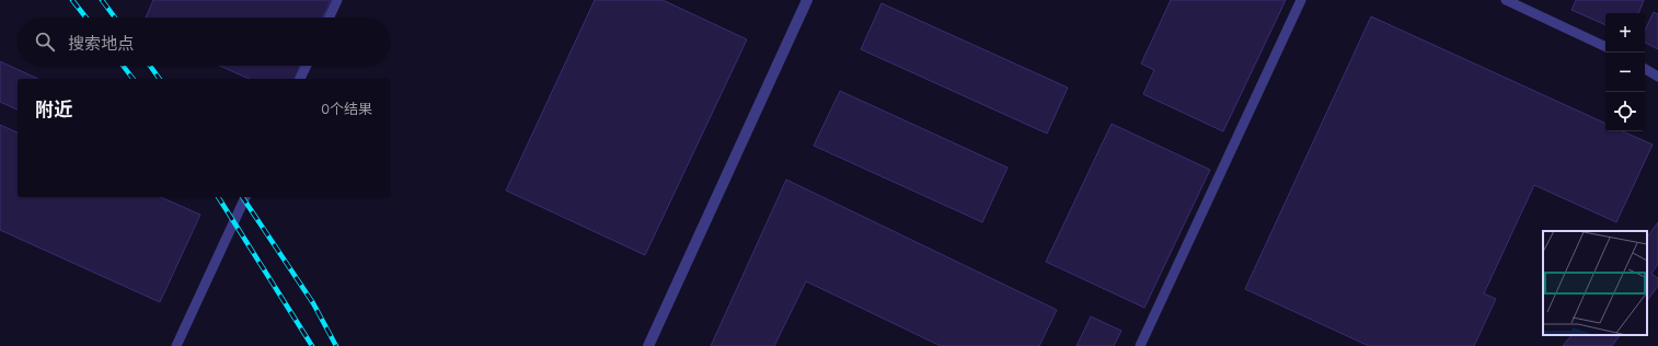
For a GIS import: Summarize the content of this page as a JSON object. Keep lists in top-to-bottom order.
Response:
{
  "page": {
    "map_buttons": ["+", "−"],
    "search": "搜索地点",
    "heading": ["附近", "0个结果"]
  }
}
